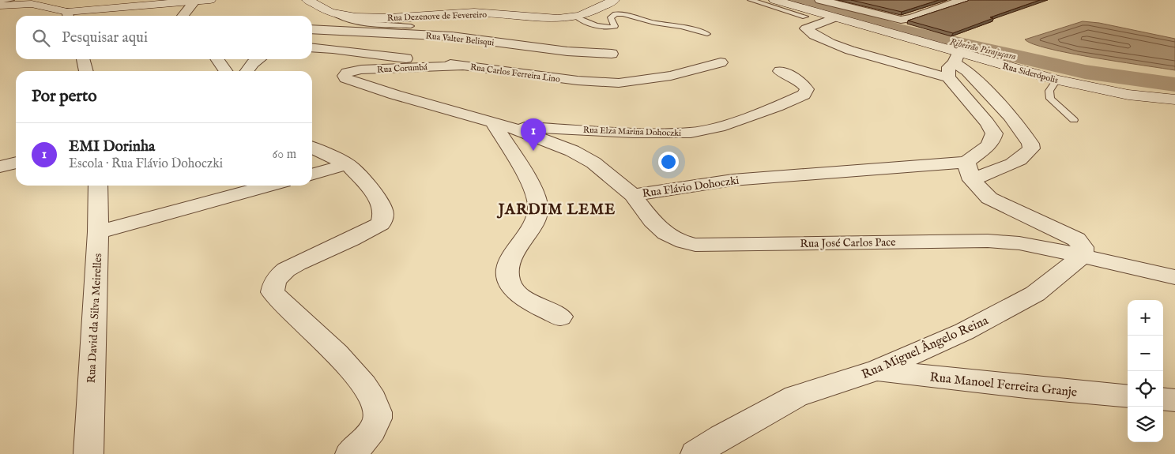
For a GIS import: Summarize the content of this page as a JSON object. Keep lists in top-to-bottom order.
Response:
{
  "streets": {
    "street": [
      "Rua Dezenove de Fevereiro",
      "Rua Valter Belisqui",
      "Rua Corumbá",
      "Rua Carlos Ferreira Lino",
      "Rua Siderópolis",
      "Rua Elza Marina Dohoczki",
      "Rua Flávio Dohoczki",
      "Rua José Carlos Pace",
      "Rua David da Silva Meirelles",
      "Rua Miguel Ângelo Reina",
      "Rua Manoel Ferreira Granje"
    ]
  },
  "crossings": [
    ["Rua Corumbá", "Rua Carlos Ferreira Lino"],
    ["Rua Corumbá", "Rua Flávio Dohoczki"],
    ["Rua Elza Marina Dohoczki", "Rua Flávio Dohoczki"],
    ["Rua Flávio Dohoczki", "Rua José Carlos Pace"],
    ["Rua José Carlos Pace", "Rua Miguel Ângelo Reina"],
    ["Rua Miguel Ângelo Reina", "Rua Manoel Ferreira Granje"]
  ],
  "districts": ["JARDIM LEME"],
  "water": ["Ribeirão Pirajuçara"],
  "page": {
    "search": "Pesquisar aqui",
    "heading": "Por perto",
    "pins": "1",
    "list": [
      {
        "mark": "1",
        "name": "EMI Dorinha",
        "note": "Escola · Rua Flávio Dohoczki",
        "value": "60 m"
      }
    ],
    "map_buttons": ["+", "−"]
  }
}
